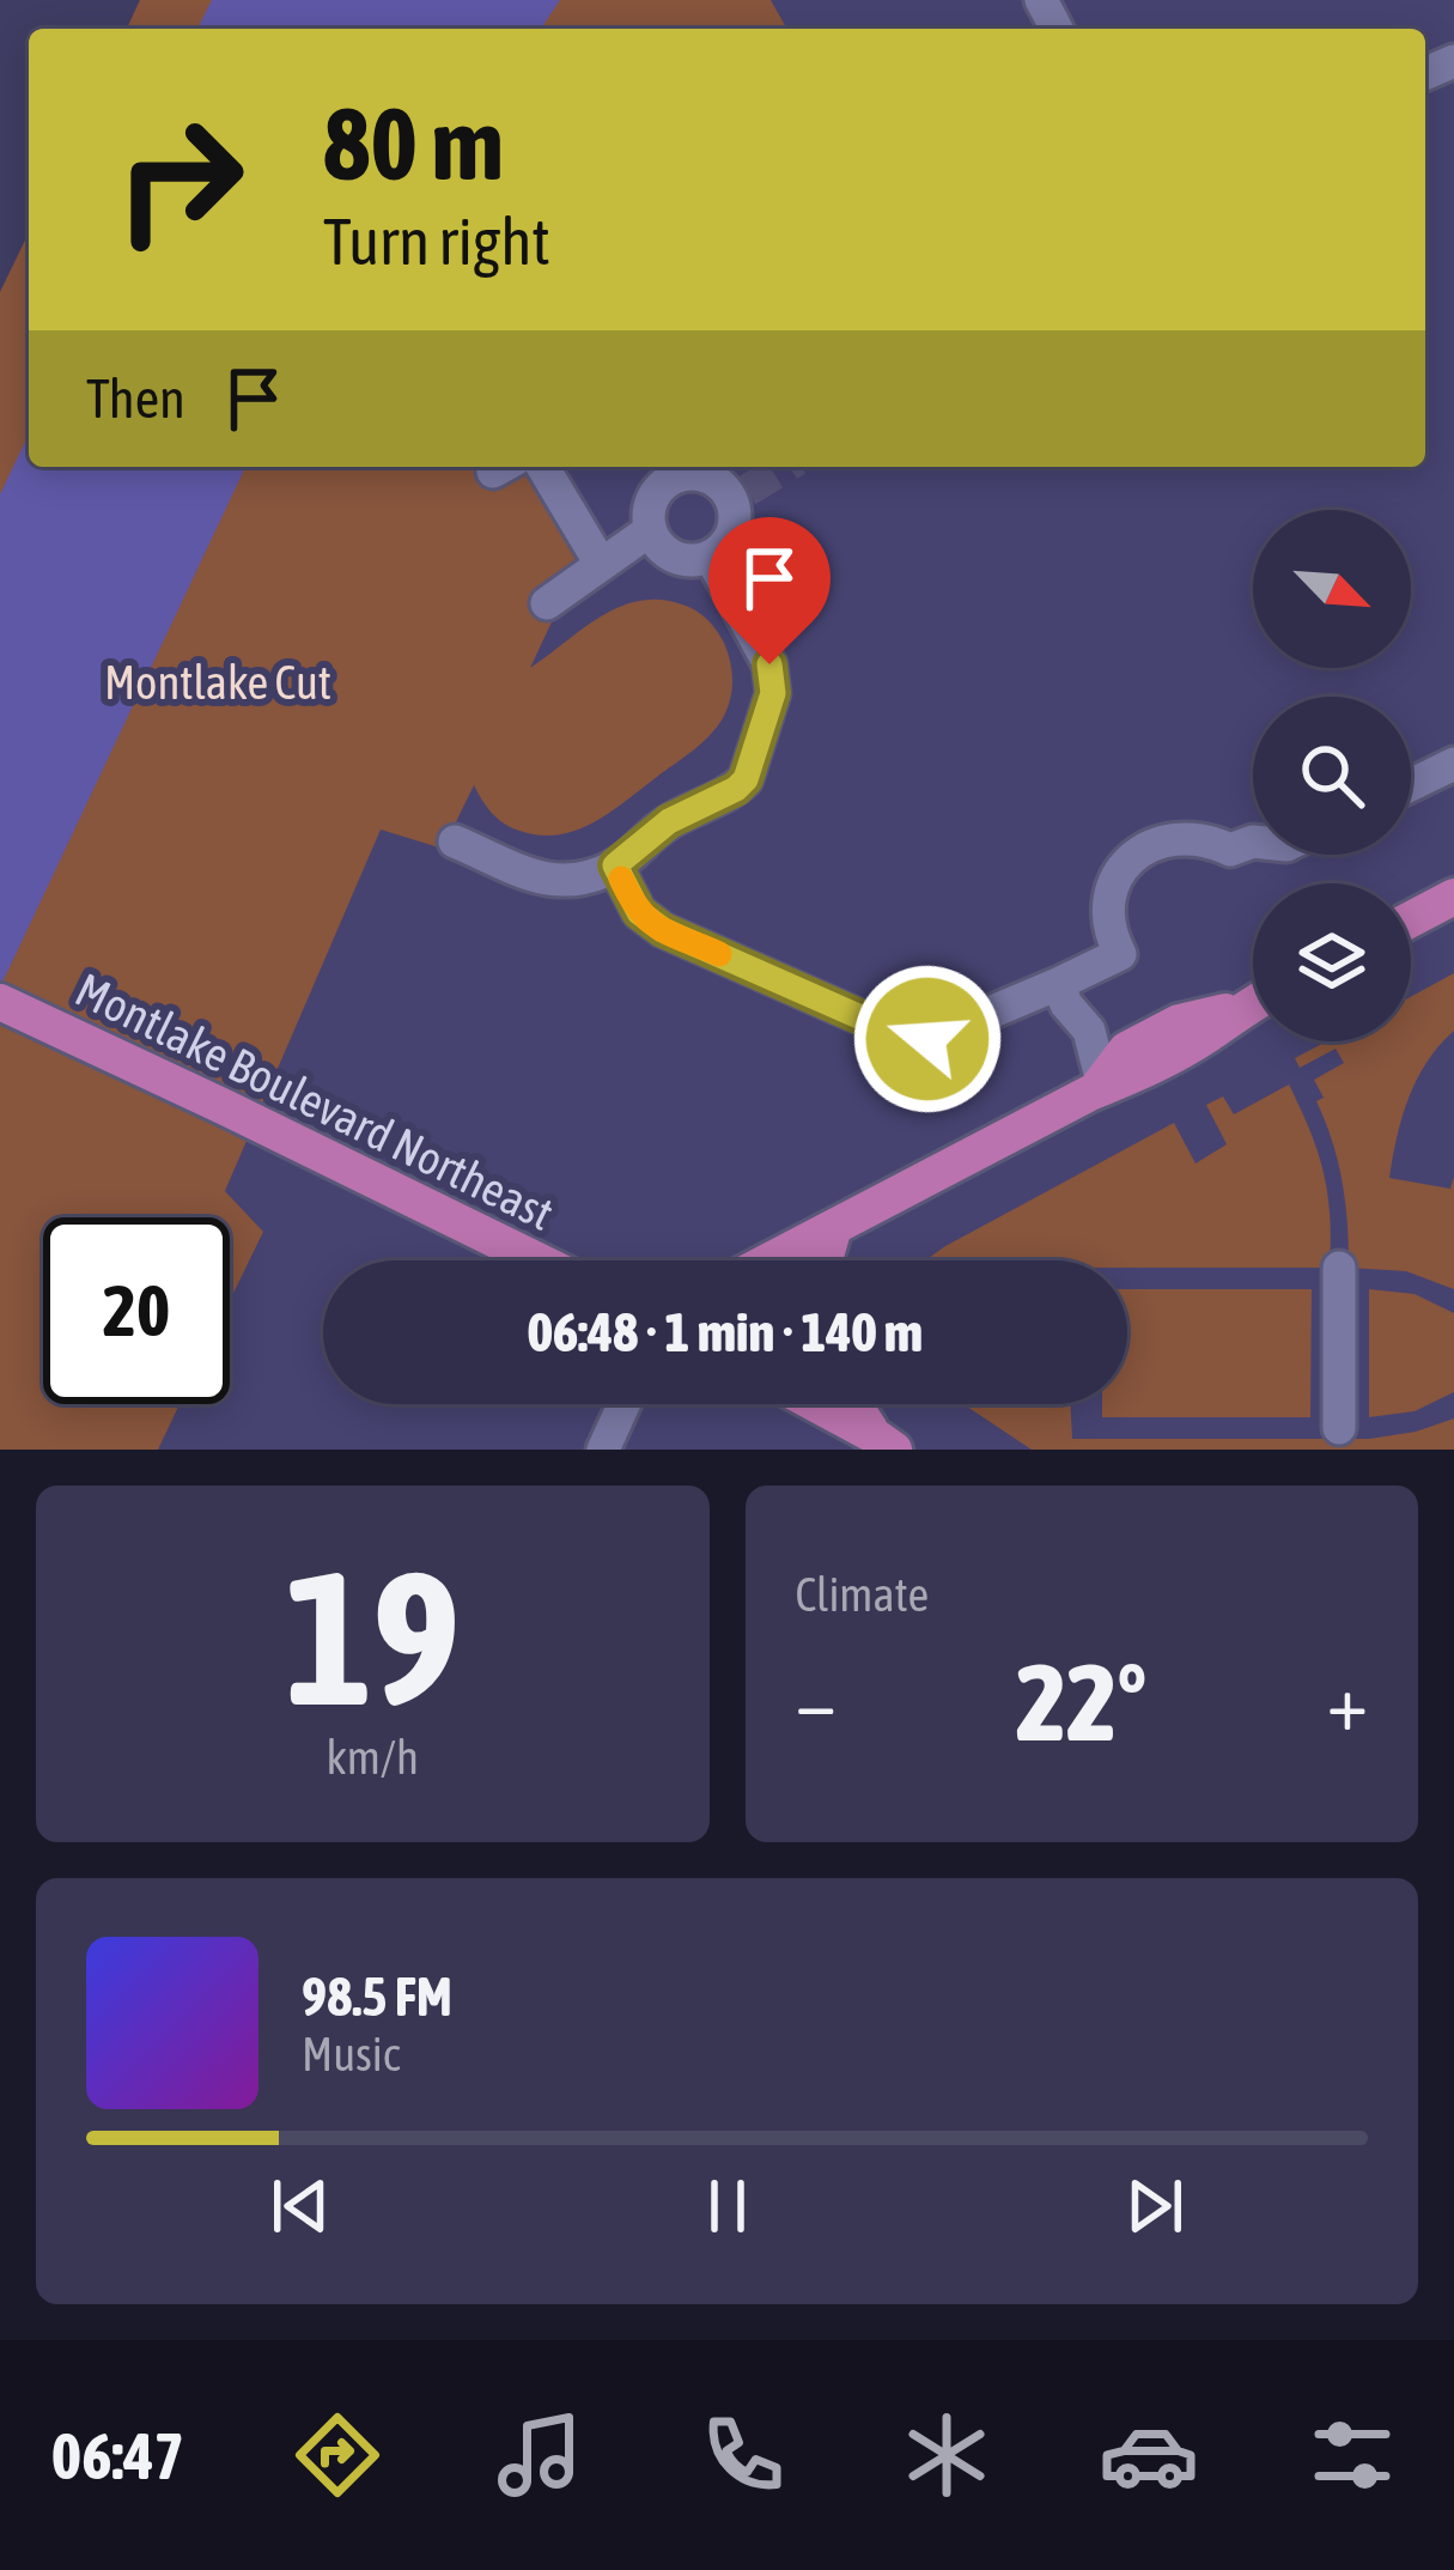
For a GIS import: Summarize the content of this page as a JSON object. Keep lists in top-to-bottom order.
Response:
{
  "streets": {
    "main road": ["Montlake Boulevard Northeast"]
  },
  "parks": ["Montlake Cut"],
  "north": "bottom right",
  "page": {
    "turn": ["80 m", "Turn right"],
    "then": "Then",
    "limit": "20",
    "trip": "06:48 · 1 min · 140 m",
    "tile": [
      ["19", "km/h"],
      "Climate"
    ],
    "heat": ["−", "22°", "+"],
    "song": ["98.5 FM", "Music"],
    "tabs": "06:47"
  }
}
